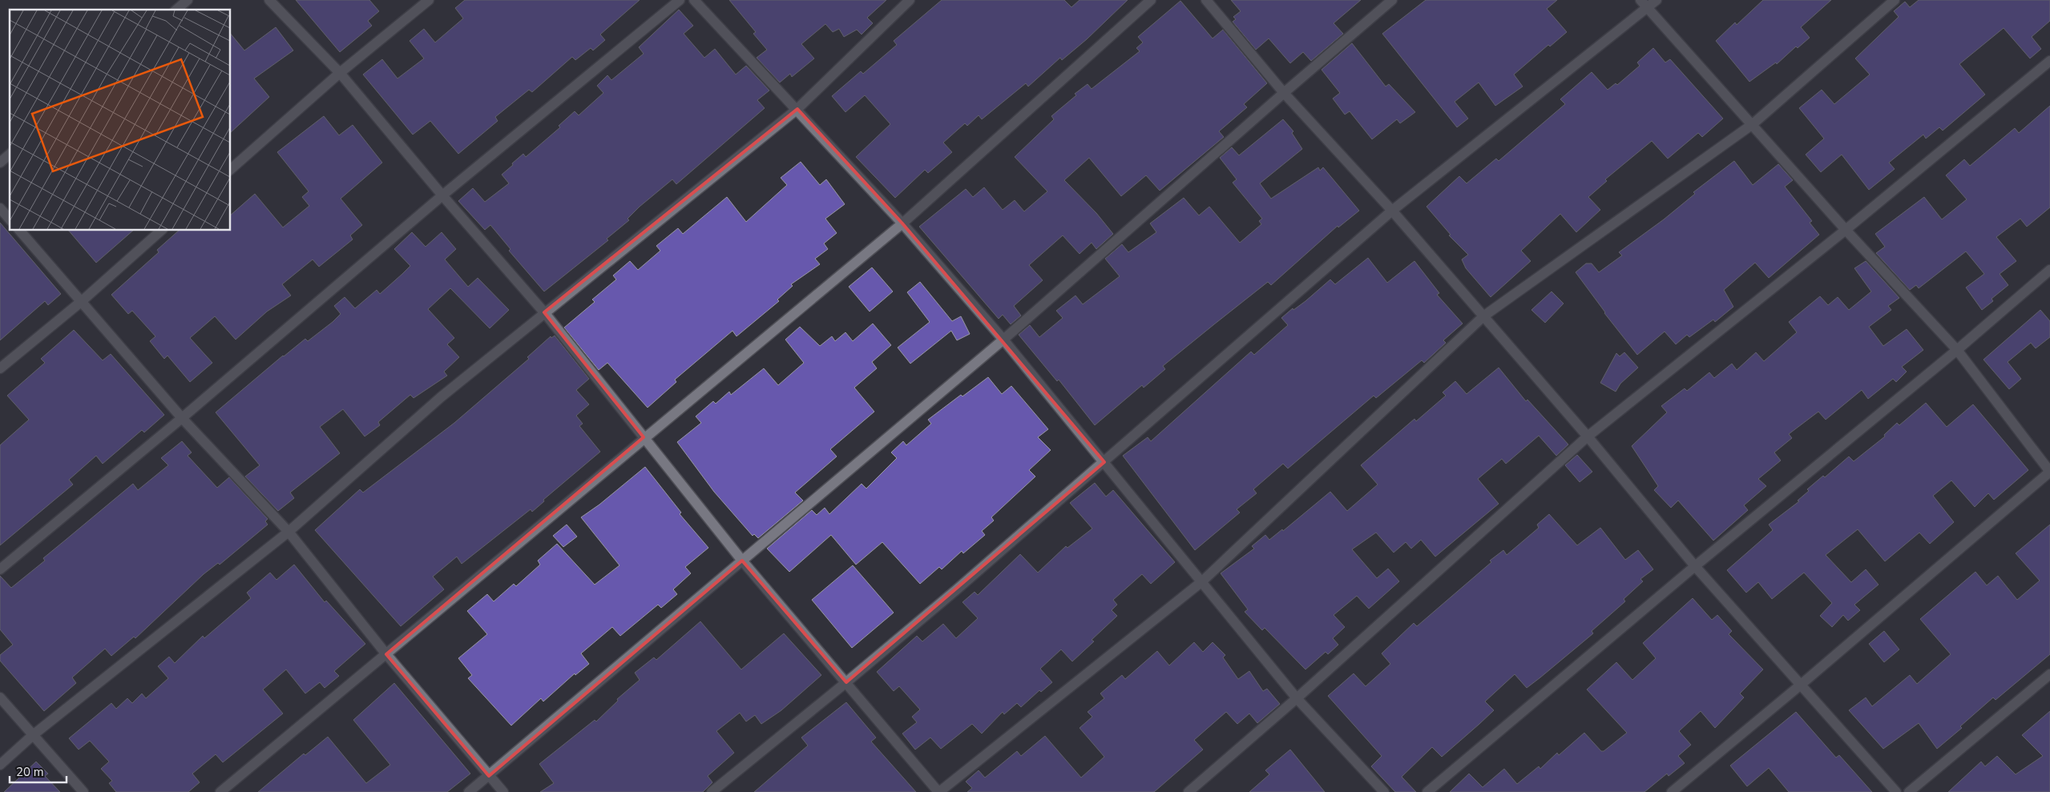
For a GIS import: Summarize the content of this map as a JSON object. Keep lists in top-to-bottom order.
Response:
{
  "scale_bar": "20 m"
}
